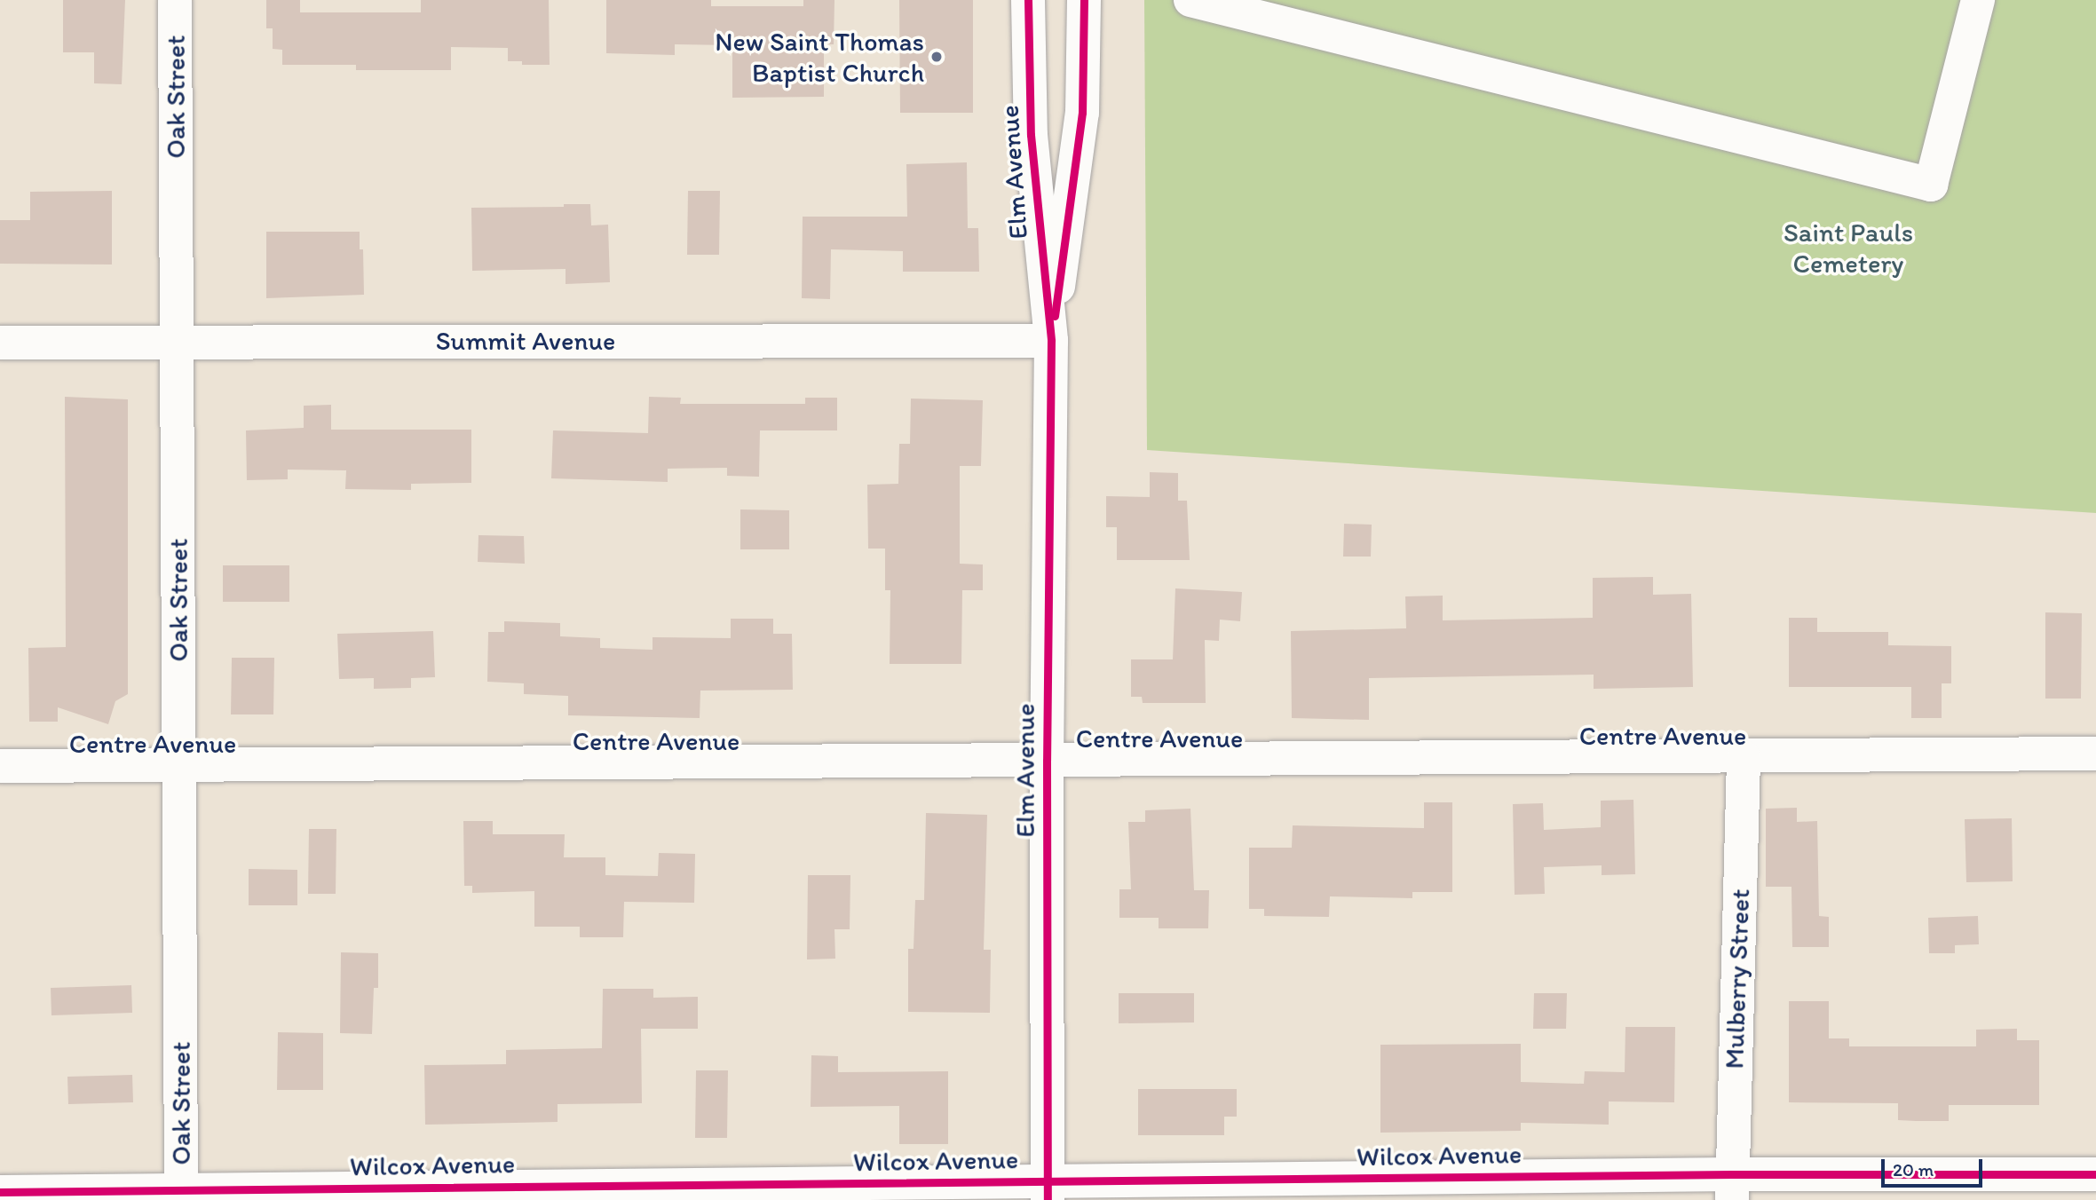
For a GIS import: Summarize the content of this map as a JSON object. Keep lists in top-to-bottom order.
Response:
{
  "streets": {
    "street": [
      "Oak Street",
      "Elm Avenue",
      "Summit Avenue",
      "Centre Avenue",
      "Mulberry Street",
      "Wilcox Avenue"
    ]
  },
  "crossings": [
    ["Oak Street", "Summit Avenue"],
    ["Oak Street", "Centre Avenue"],
    ["Oak Street", "Wilcox Avenue"],
    ["Elm Avenue", "Summit Avenue"],
    ["Elm Avenue", "Centre Avenue"],
    ["Elm Avenue", "Wilcox Avenue"],
    ["Centre Avenue", "Mulberry Street"],
    ["Mulberry Street", "Wilcox Avenue"]
  ],
  "parks": ["Saint Pauls Cemetery"],
  "places": ["New Saint Thomas Baptist Church"],
  "scale_bar": "20 m"
}
